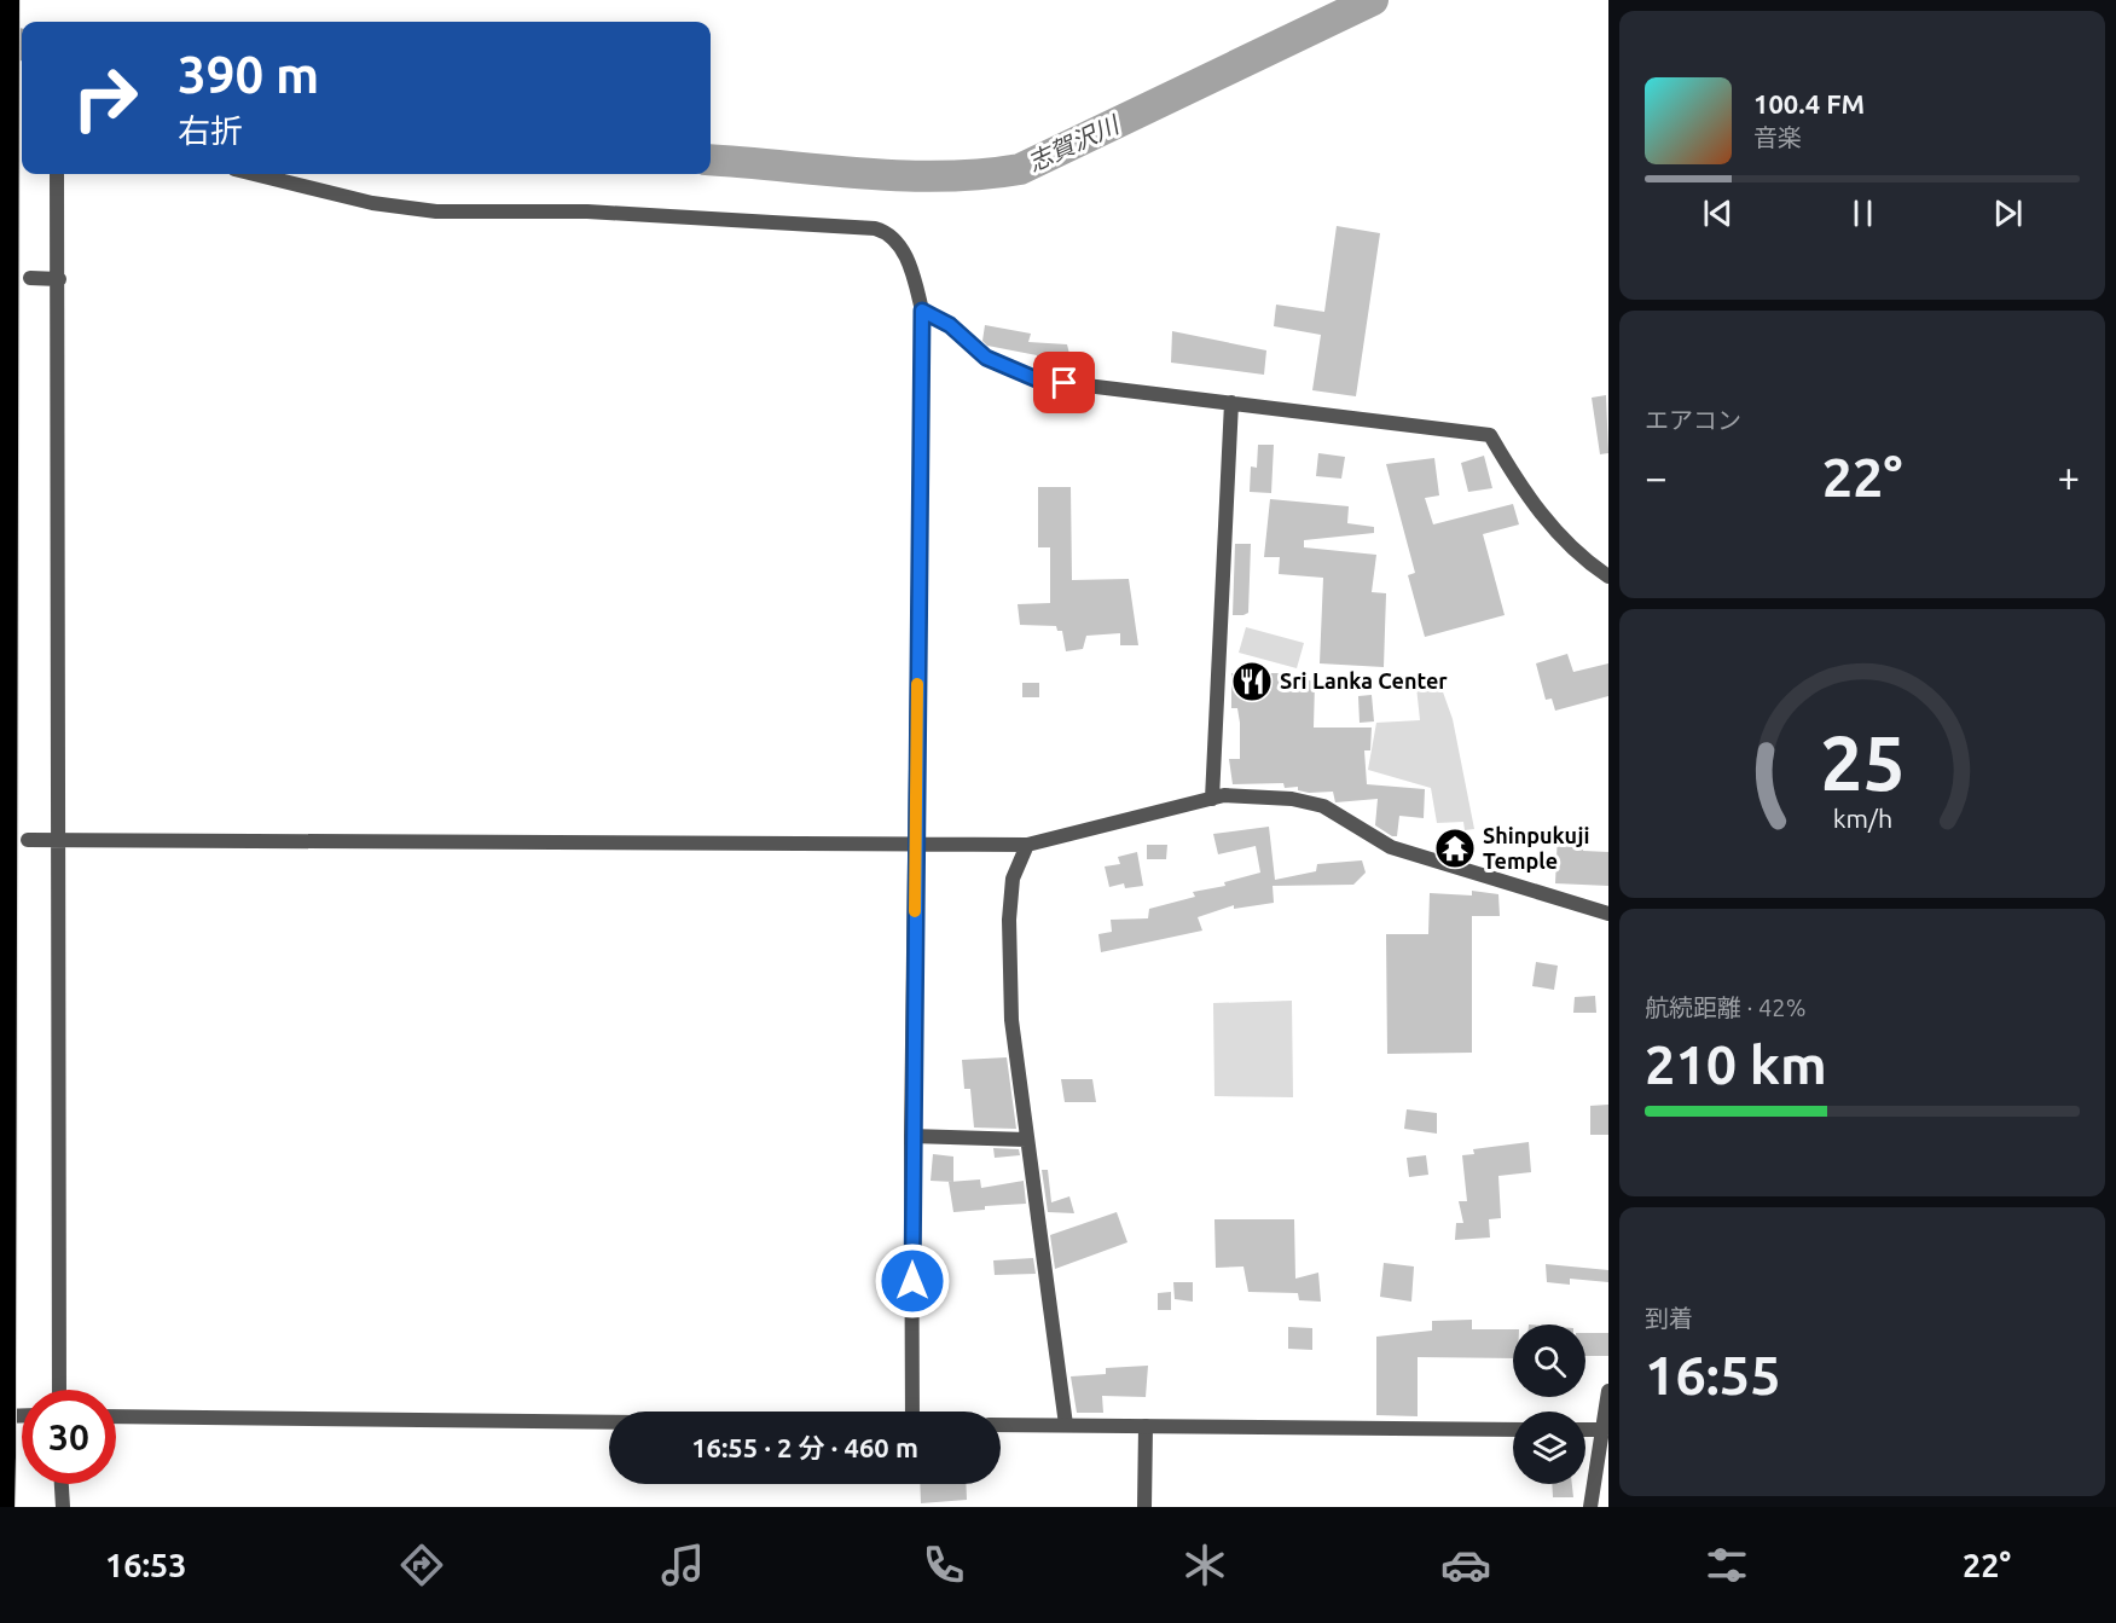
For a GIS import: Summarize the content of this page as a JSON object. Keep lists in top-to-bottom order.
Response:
{
  "water": ["志賀沢川"],
  "places": {
    "restaurant": ["Sri Lanka Center"],
    "temple": ["Shinpukuji Temple"]
  },
  "page": {
    "turn": ["390 m", "右折"],
    "song": ["100.4 FM", "音楽"],
    "tile": [
      "エアコン",
      ["航続距離 · 42%", "210 km"],
      ["到着", "16:55"]
    ],
    "heat": ["−", "22°", "+"],
    "limit": "30",
    "trip": "16:55 · 2 分 · 460 m",
    "tabs": ["16:53", "22°"],
    "gauge": ["25", "km/h"]
  }
}
